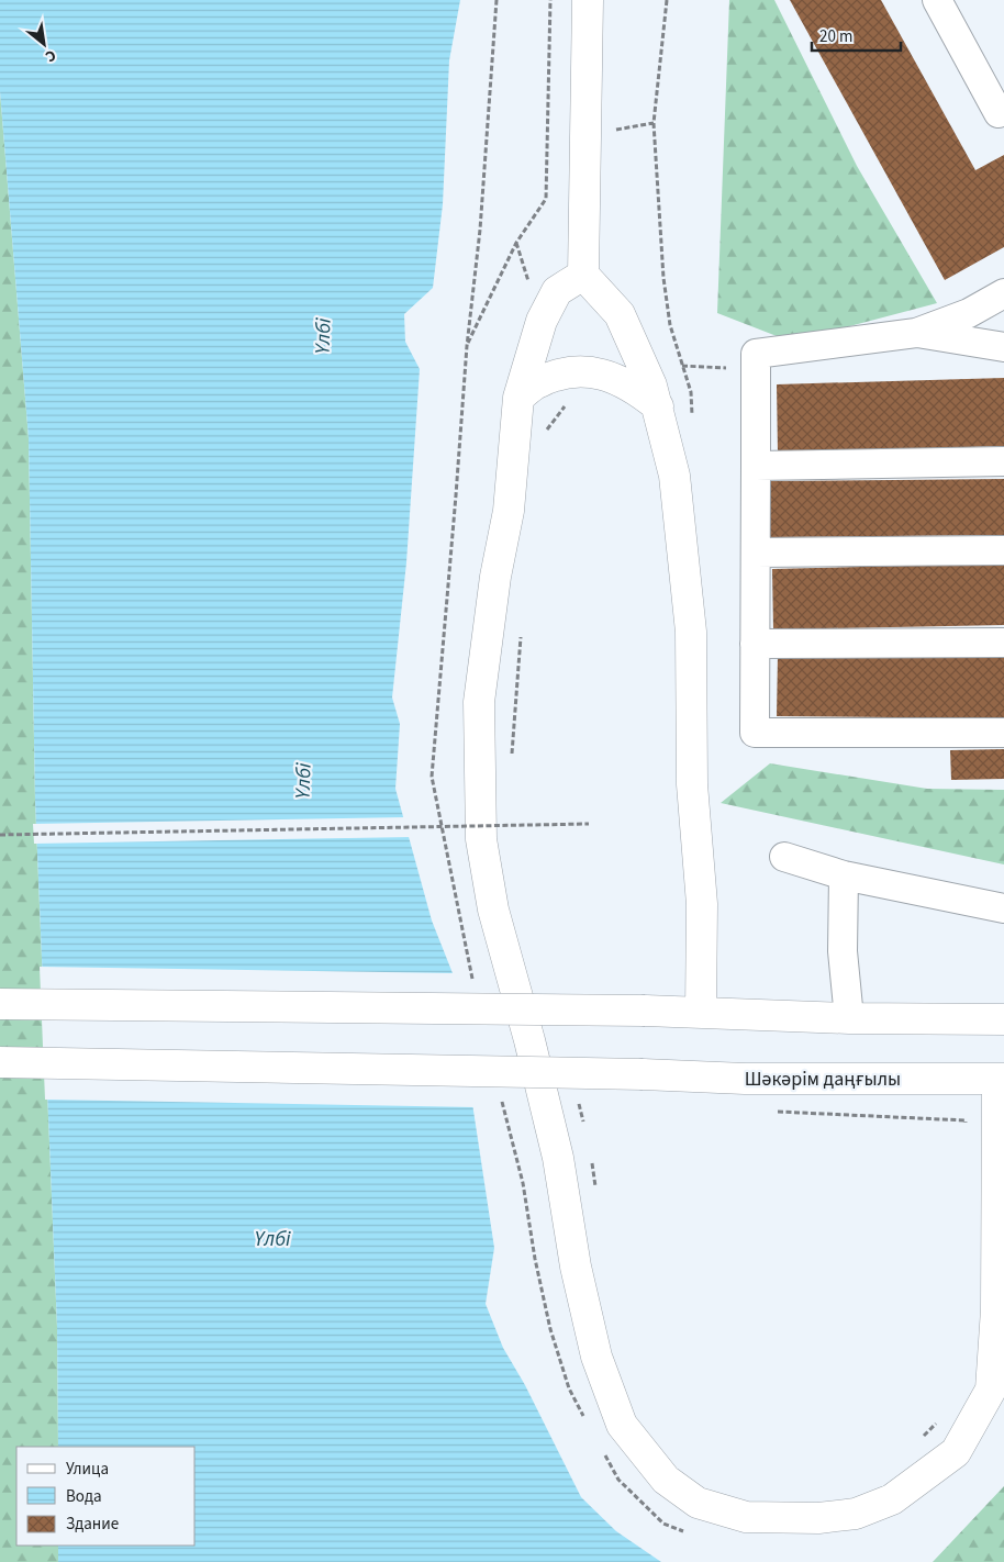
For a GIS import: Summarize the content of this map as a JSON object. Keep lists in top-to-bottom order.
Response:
{
  "streets": {
    "main road": ["Шәкәрім даңғылы"]
  },
  "water": ["Үлбі"],
  "legend": ["Улица", "Вода", "Здание"],
  "scale_bar": "20 m",
  "north": "bottom right"
}
